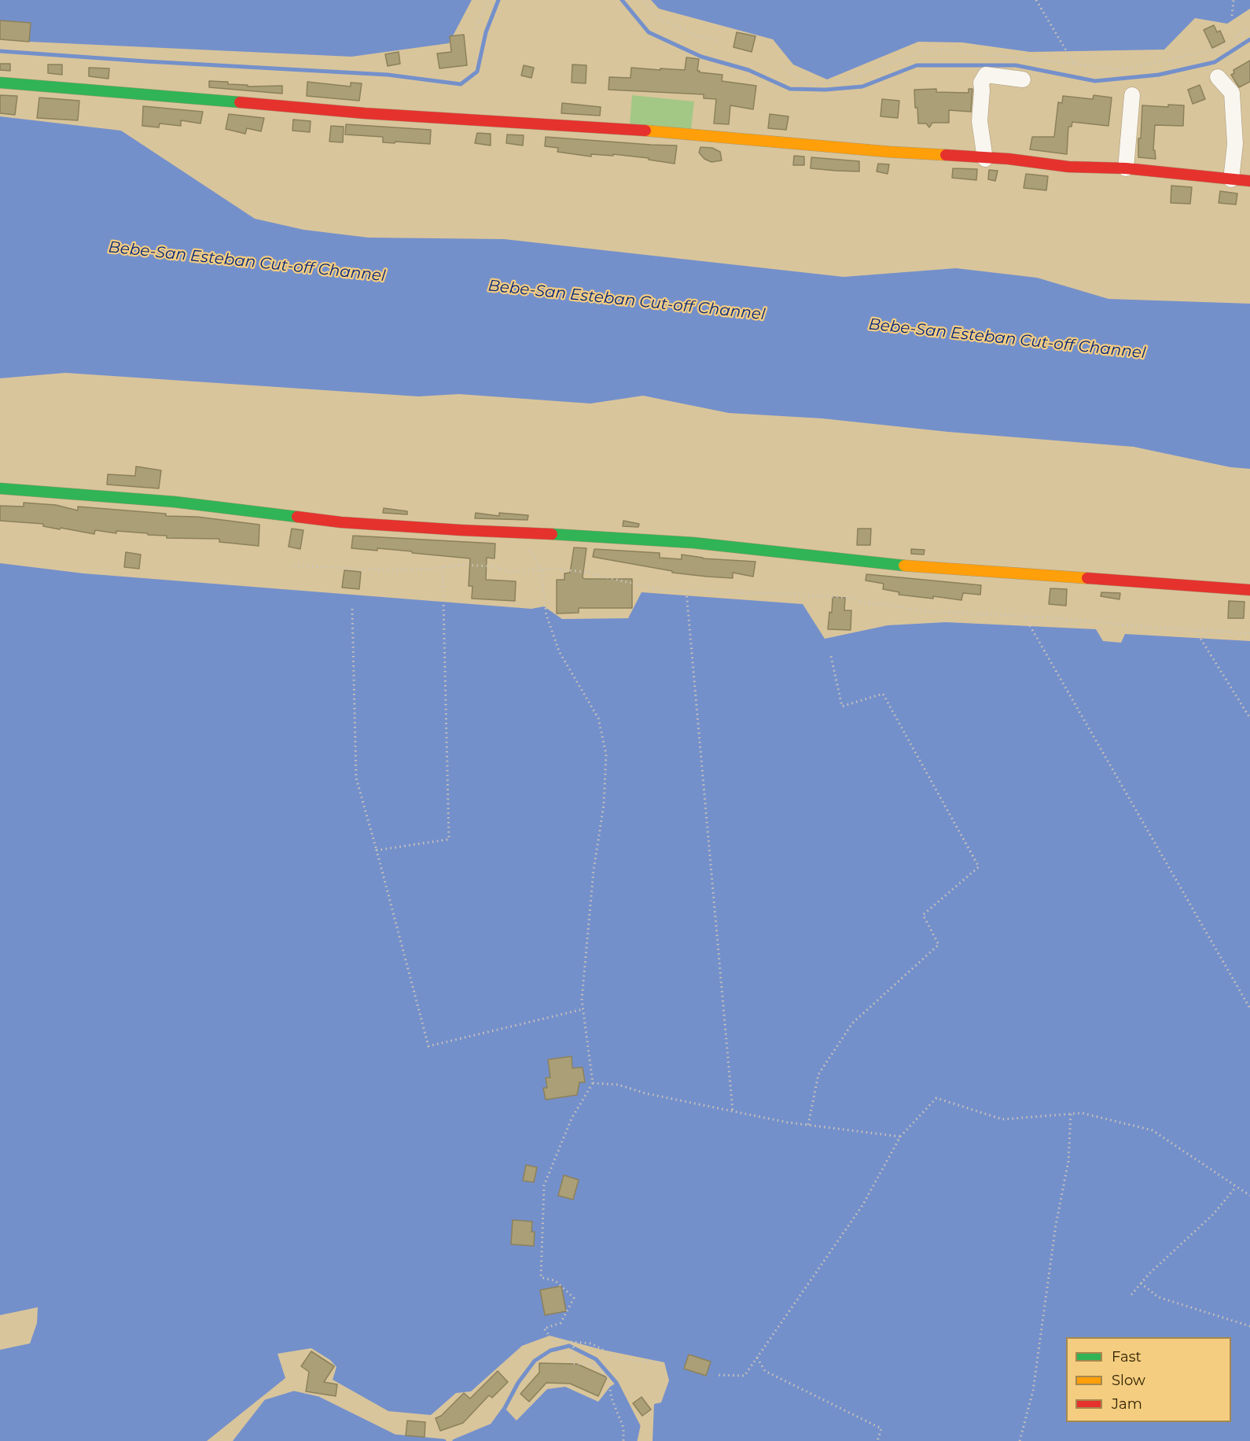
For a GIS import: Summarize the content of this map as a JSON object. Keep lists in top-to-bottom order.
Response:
{
  "water": ["Bebe-San Esteban Cut-off Channel"],
  "legend": ["Fast", "Slow", "Jam"]
}
